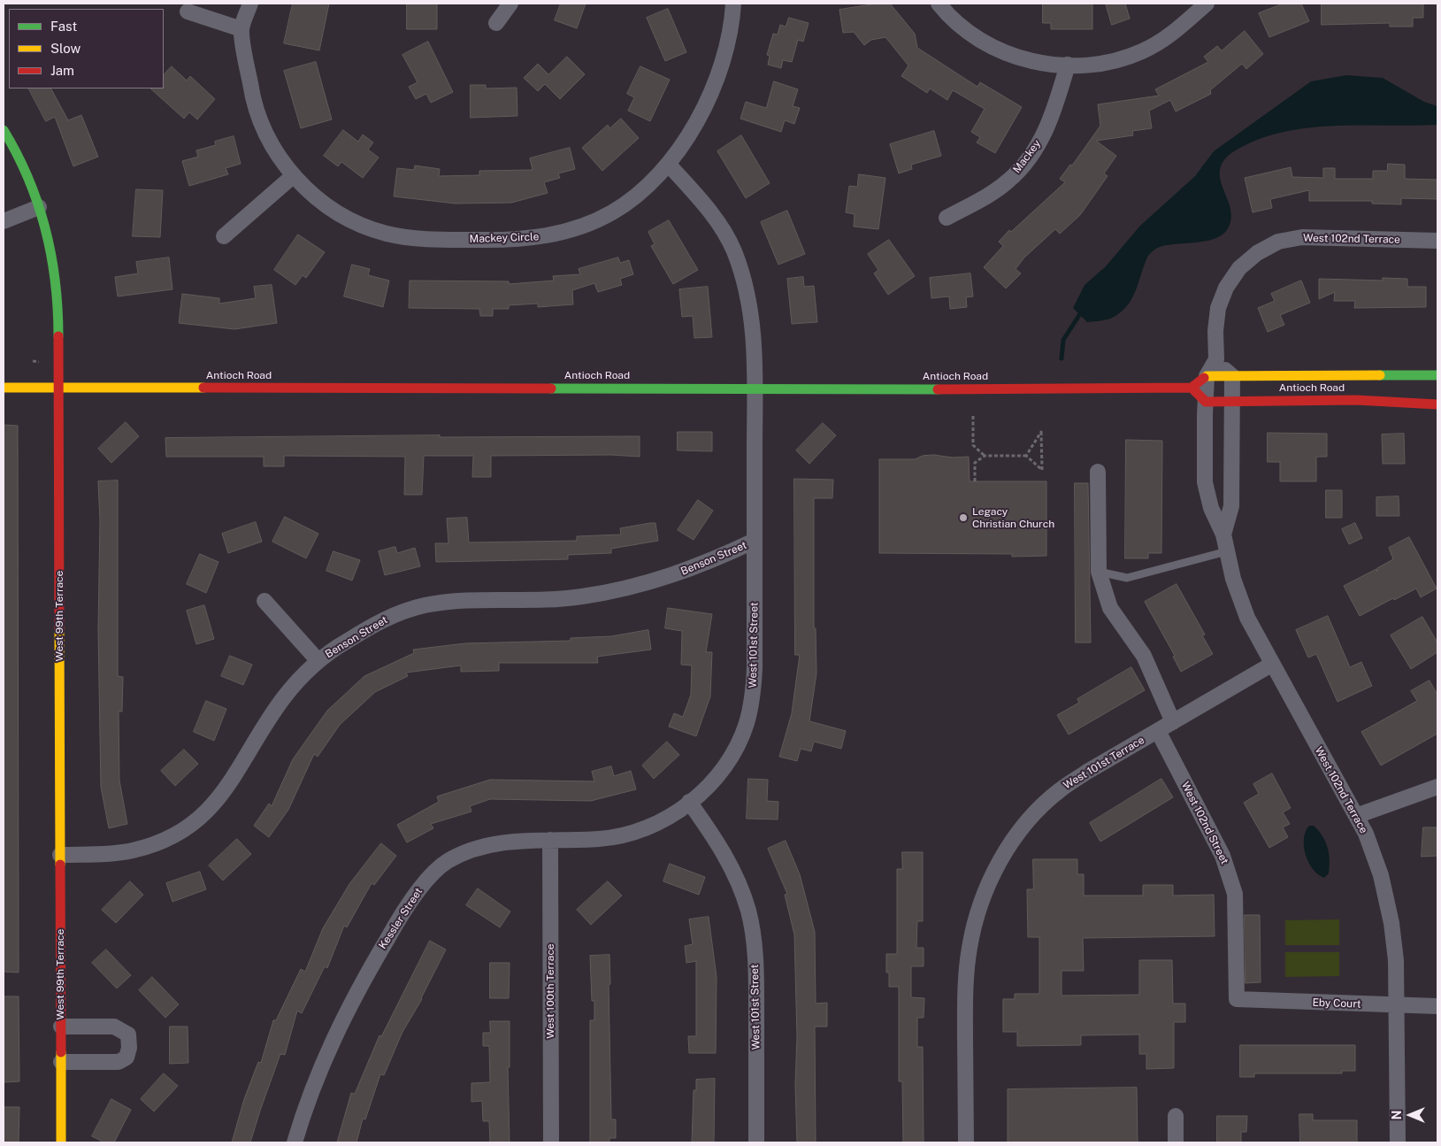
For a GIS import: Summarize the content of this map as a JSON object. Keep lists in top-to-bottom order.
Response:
{
  "streets": {
    "main road": ["Antioch Road", "West 99th Terrace"],
    "street": [
      "Mackey",
      "Mackey Circle",
      "West 102nd Terrace",
      "Benson Street",
      "West 101st Street",
      "West 101st Terrace",
      "West 102nd Street",
      "Kessler Street",
      "West 100th Terrace",
      "Eby Court"
    ]
  },
  "crossings": [
    ["Mackey Circle", "West 101st Street"],
    ["West 102nd Terrace", "Antioch Road"],
    ["West 102nd Terrace", "West 101st Terrace"],
    ["West 102nd Terrace", "Eby Court"],
    ["Antioch Road", "West 99th Terrace"],
    ["Antioch Road", "West 101st Street"],
    ["Benson Street", "West 99th Terrace"],
    ["Benson Street", "West 101st Street"],
    ["West 101st Street", "Kessler Street"],
    ["West 101st Terrace", "West 102nd Street"],
    ["West 102nd Street", "Eby Court"],
    ["Kessler Street", "West 100th Terrace"]
  ],
  "places": ["Legacy Christian Church"],
  "legend": ["Fast", "Slow", "Jam"],
  "north": "left"
}
